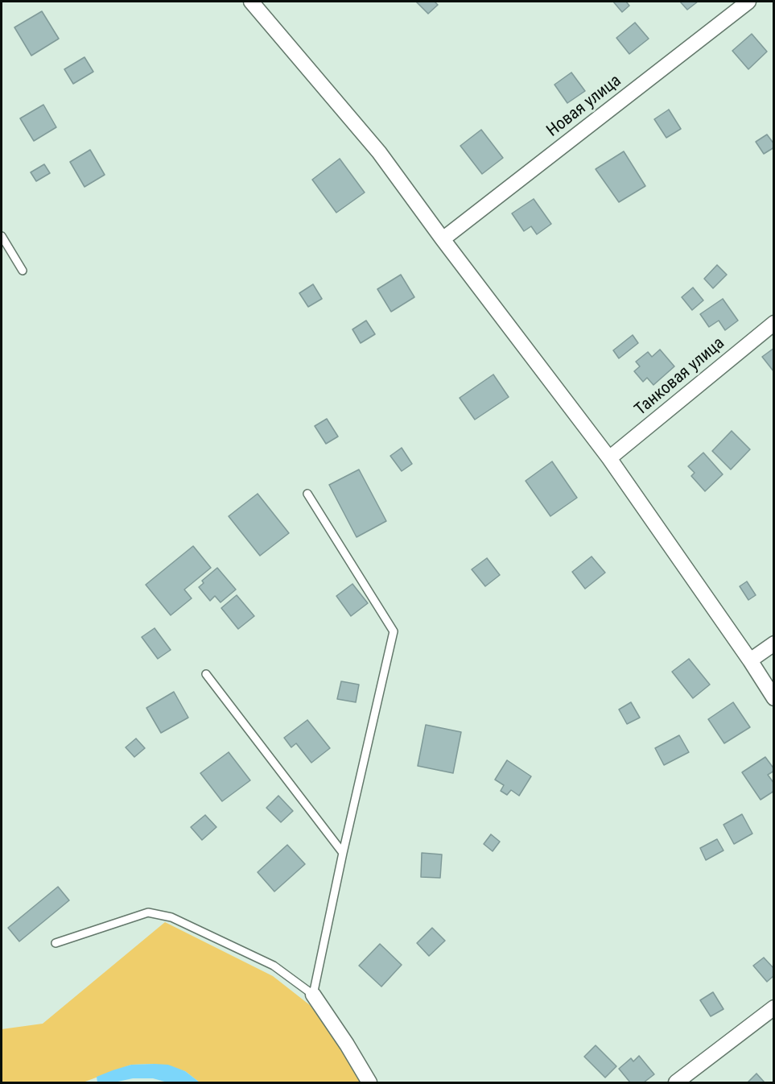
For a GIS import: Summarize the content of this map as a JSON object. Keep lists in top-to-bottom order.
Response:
{
  "streets": {
    "street": ["Новая улица", "Танковая улица"]
  }
}
